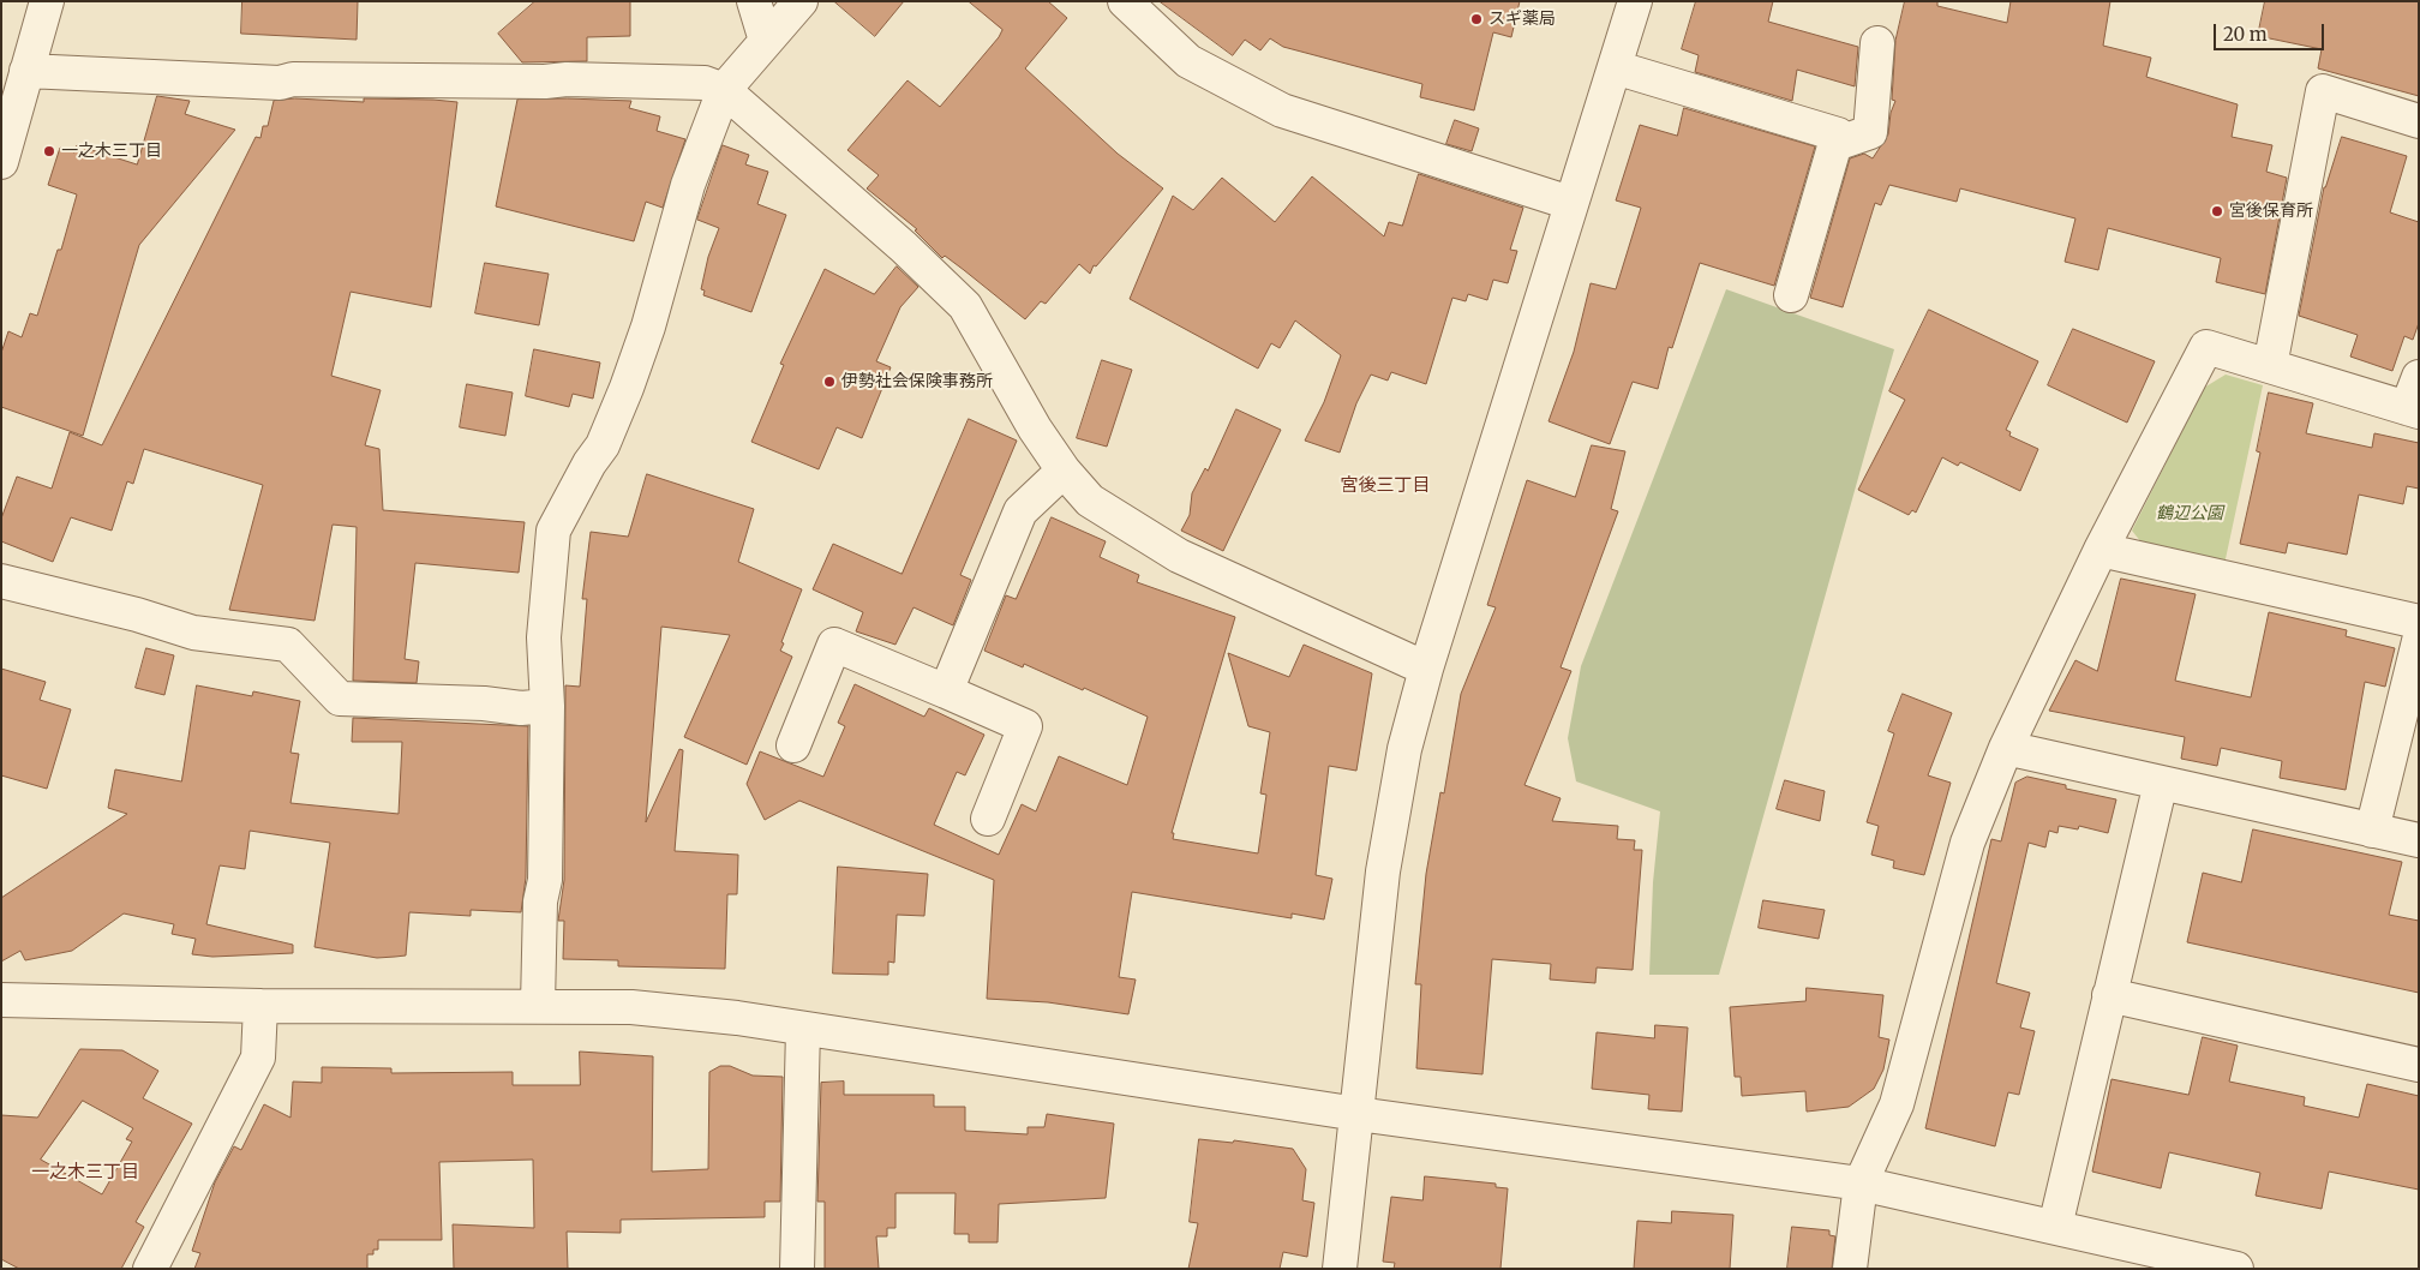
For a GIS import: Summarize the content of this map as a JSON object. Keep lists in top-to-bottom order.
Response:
{
  "districts": ["宮後三丁目", "一之木三丁目"],
  "parks": ["鶴辺公園"],
  "places": [
    "スギ薬局",
    "一之木三丁目",
    "宮後保育所",
    "伊勢社会保険事務所"
  ],
  "scale_bar": "20 m"
}
